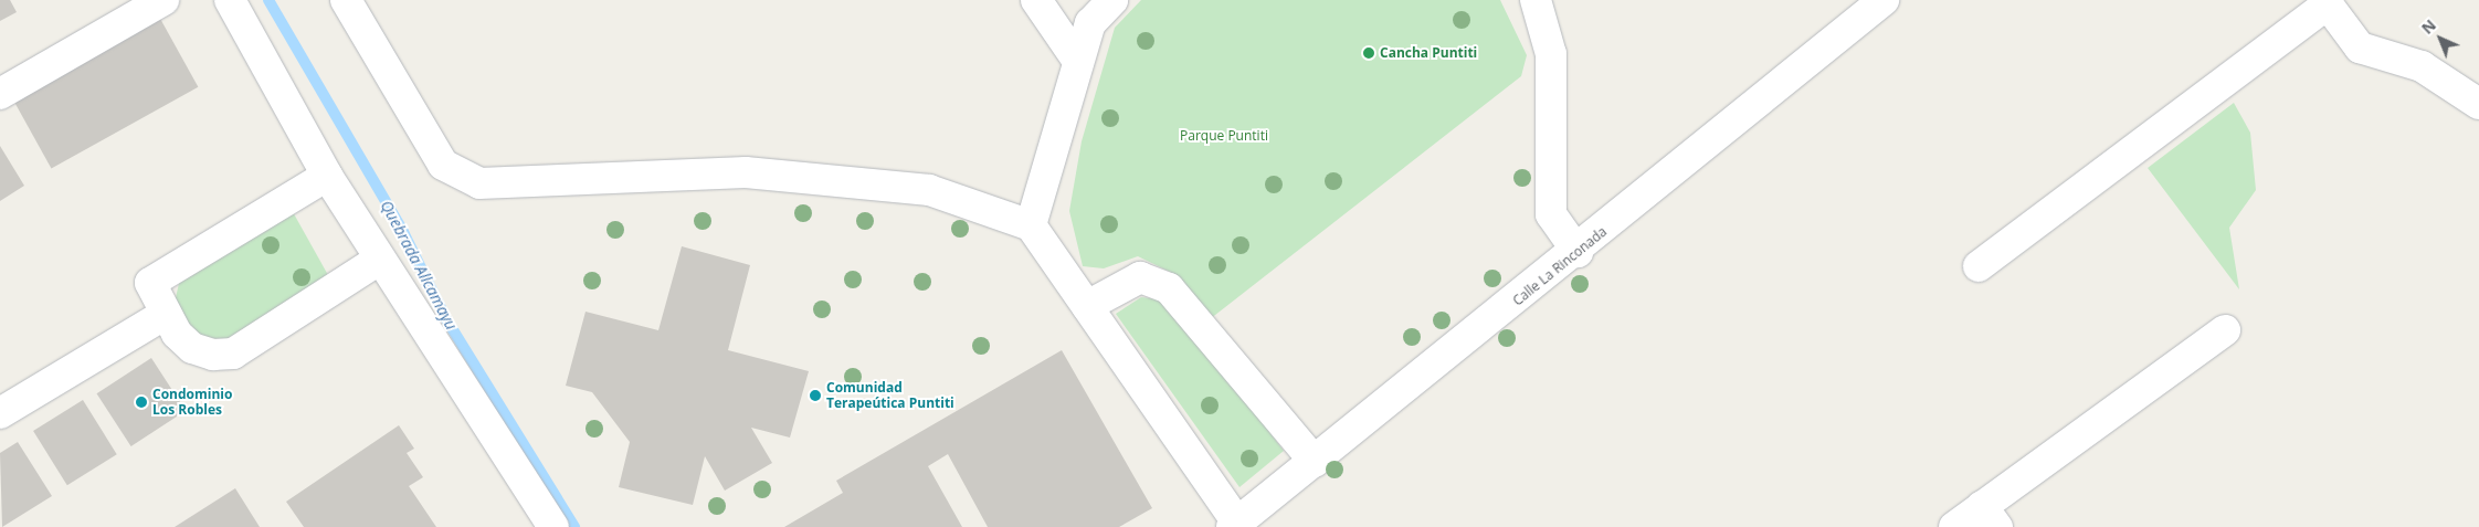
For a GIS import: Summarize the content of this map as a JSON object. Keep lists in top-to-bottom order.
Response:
{
  "streets": {
    "street": ["Calle La Rinconada"]
  },
  "water": ["Quebrada Allcamayu"],
  "parks": ["Parque Puntiti"],
  "places": ["Cancha Puntiti", "Comunidad Terapeútica Puntiti", "Condominio Los Robles"],
  "north": "top left"
}
